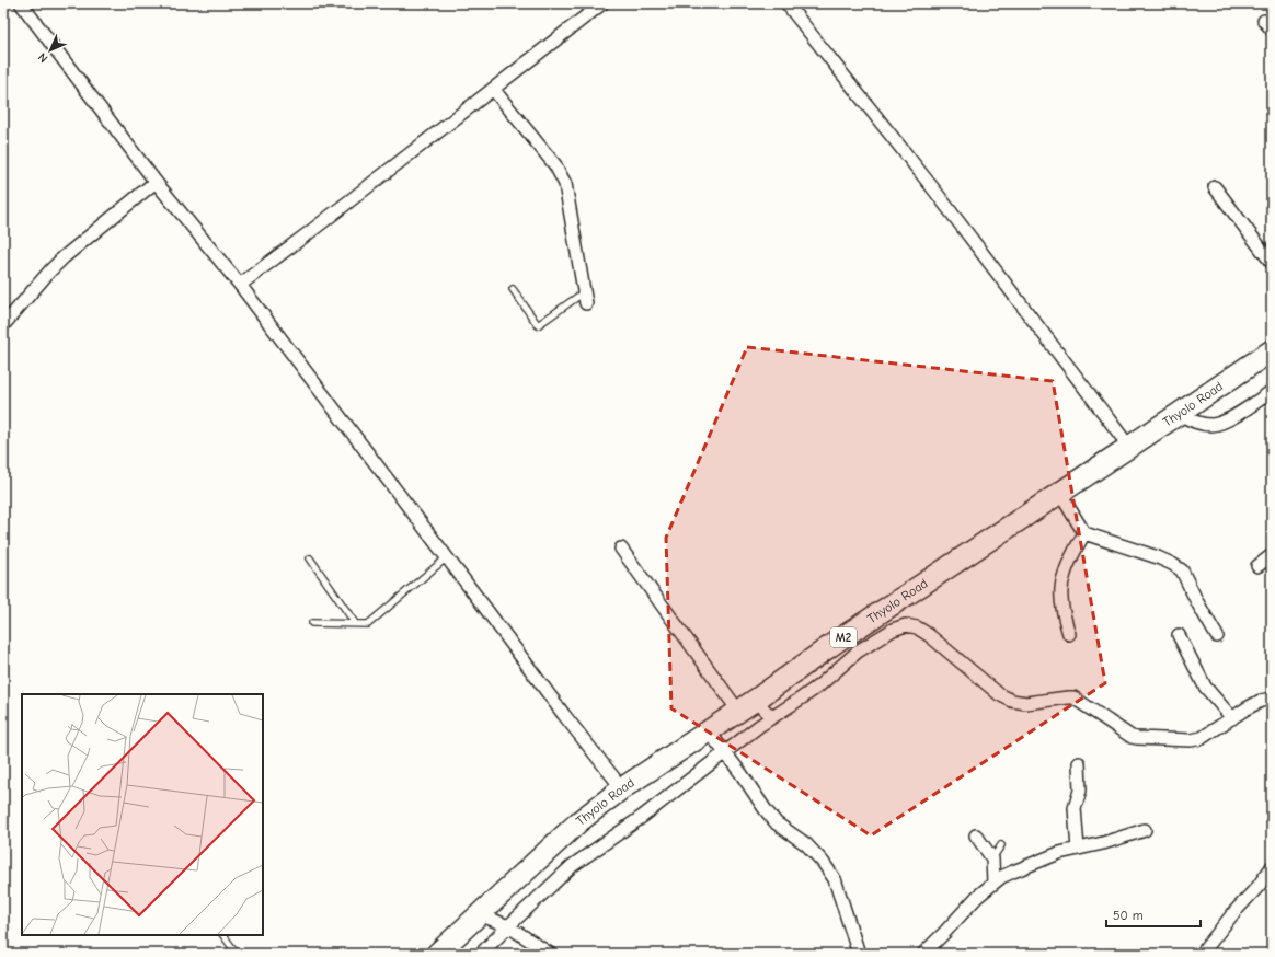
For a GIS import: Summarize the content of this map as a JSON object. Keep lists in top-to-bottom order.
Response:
{
  "streets": {
    "highway": ["Thyolo Road", "M2"]
  },
  "scale_bar": "50 m",
  "north": "bottom left"
}
